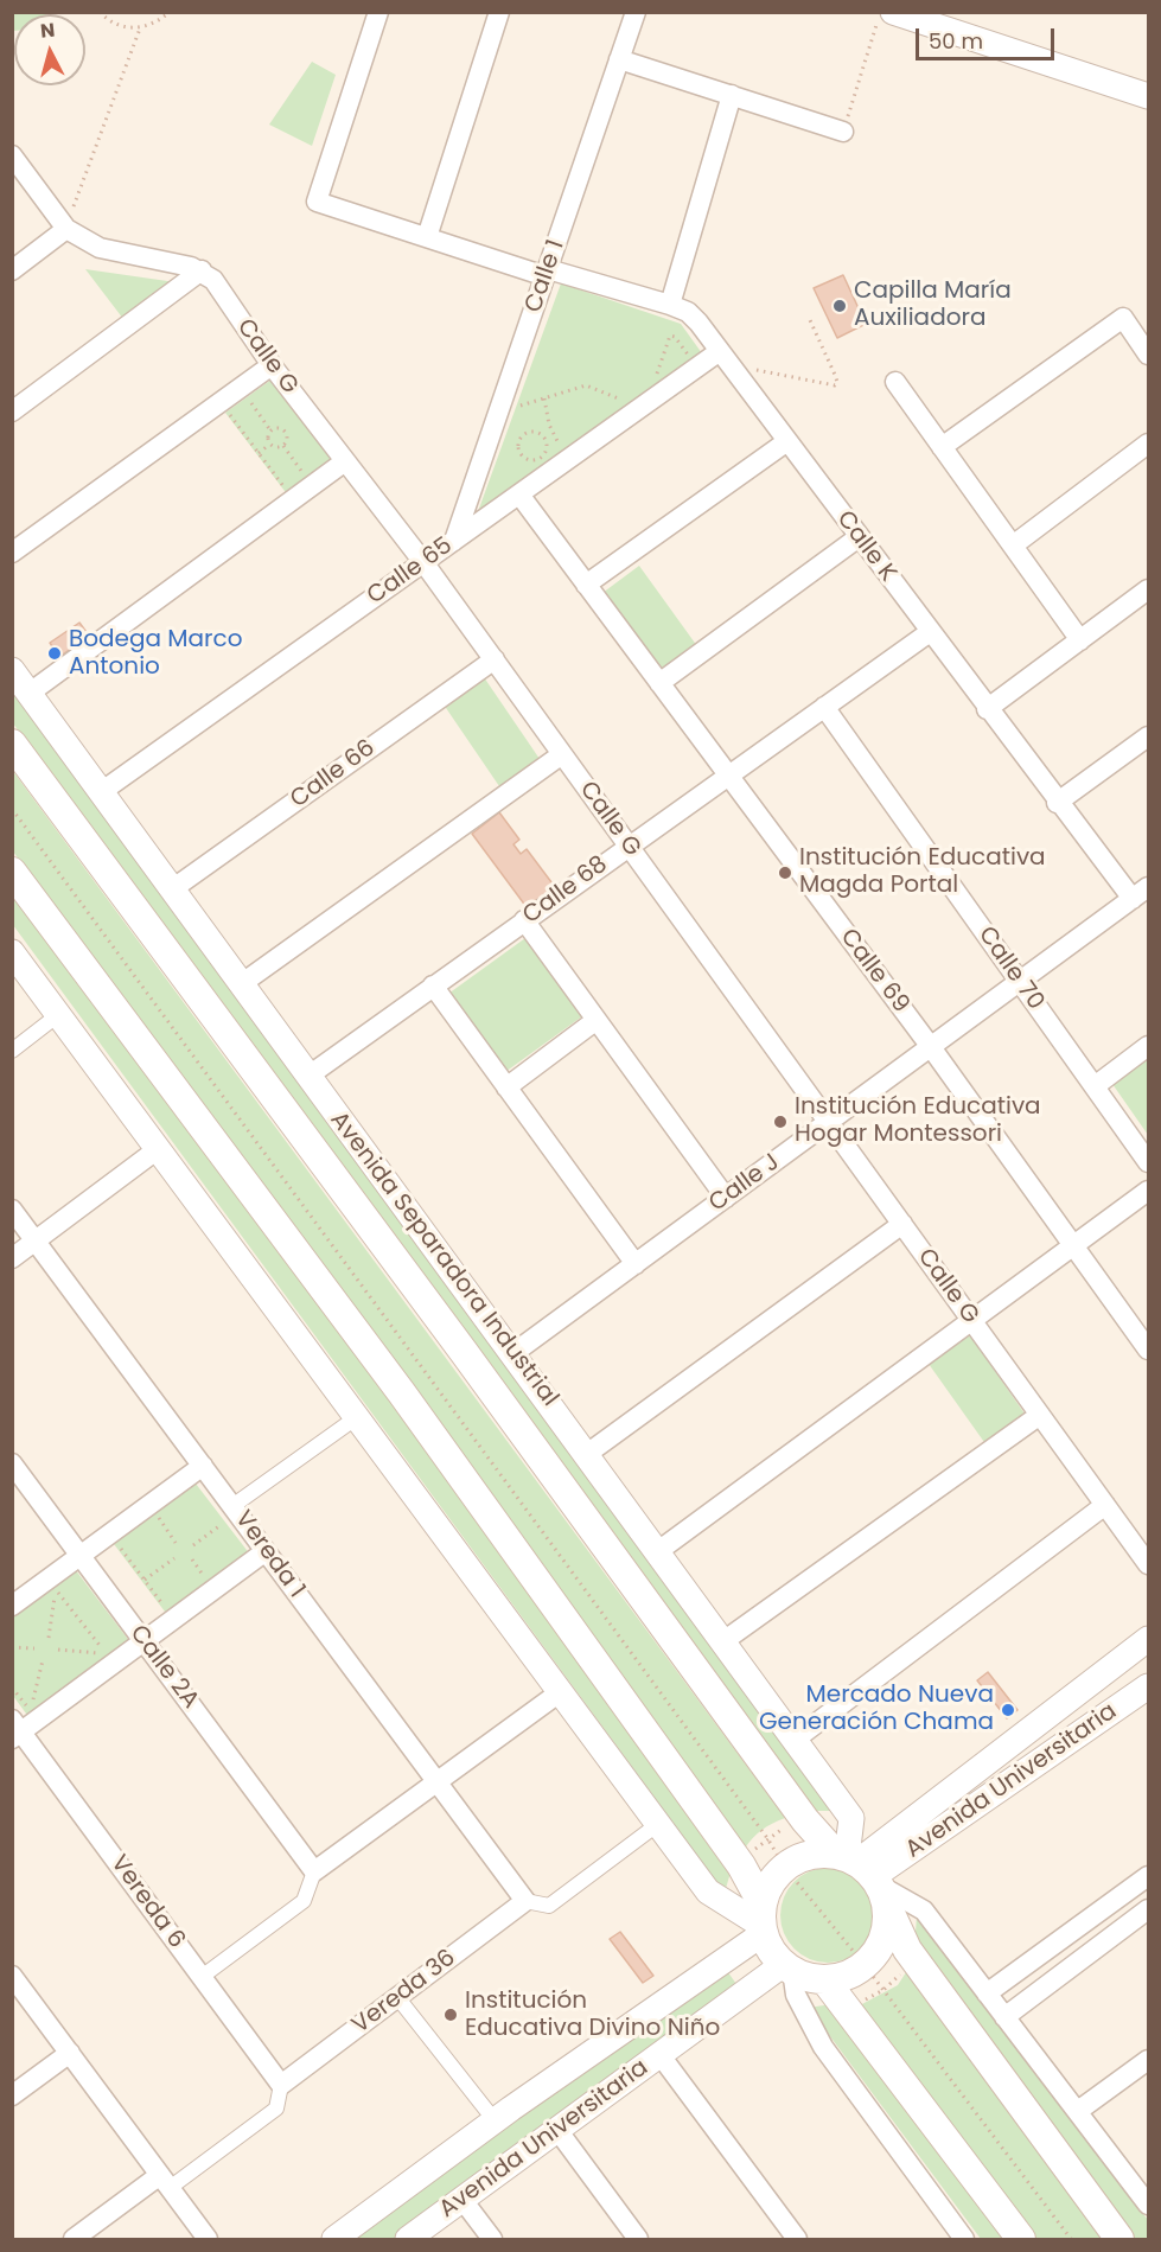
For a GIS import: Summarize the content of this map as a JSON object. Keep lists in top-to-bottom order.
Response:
{
  "streets": {
    "main road": ["Avenida Separadora Industrial"],
    "street": [
      "Calle 1",
      "Calle G",
      "Calle K",
      "Calle 65",
      "Calle 66",
      "Calle 68",
      "Calle 70",
      "Calle 69",
      "Calle J",
      "Vereda 1",
      "Calle 2A",
      "Avenida Universitaria",
      "Vereda 6",
      "Vereda 36"
    ]
  },
  "crossings": [
    ["Calle 1", "Calle K"],
    ["Calle 1", "Calle 65"],
    ["Calle G", "Calle 65"],
    ["Calle G", "Calle 66"],
    ["Calle G", "Calle 68"],
    ["Calle G", "Calle J"],
    ["Calle K", "Calle 65"],
    ["Calle K", "Calle 68"],
    ["Calle K", "Calle J"],
    ["Calle 65", "Calle 69"],
    ["Calle 65", "Avenida Separadora Industrial"],
    ["Calle 66", "Avenida Separadora Industrial"],
    ["Calle 68", "Calle 70"],
    ["Calle 68", "Calle 69"],
    ["Calle 68", "Avenida Separadora Industrial"],
    ["Calle 70", "Calle J"],
    ["Calle 69", "Calle J"],
    ["Calle J", "Avenida Separadora Industrial"],
    ["Avenida Separadora Industrial", "Avenida Universitaria"],
    ["Vereda 1", "Vereda 36"],
    ["Vereda 6", "Vereda 36"]
  ],
  "places": [
    "Capilla María Auxiliadora",
    "Bodega Marco Antonio",
    "Institución Educativa Magda Portal",
    "Institución Educativa Hogar Montessori",
    "Mercado Nueva Generación Chama",
    "Institución Educativa Divino Niño"
  ],
  "scale_bar": "50 m",
  "north": "top"
}
